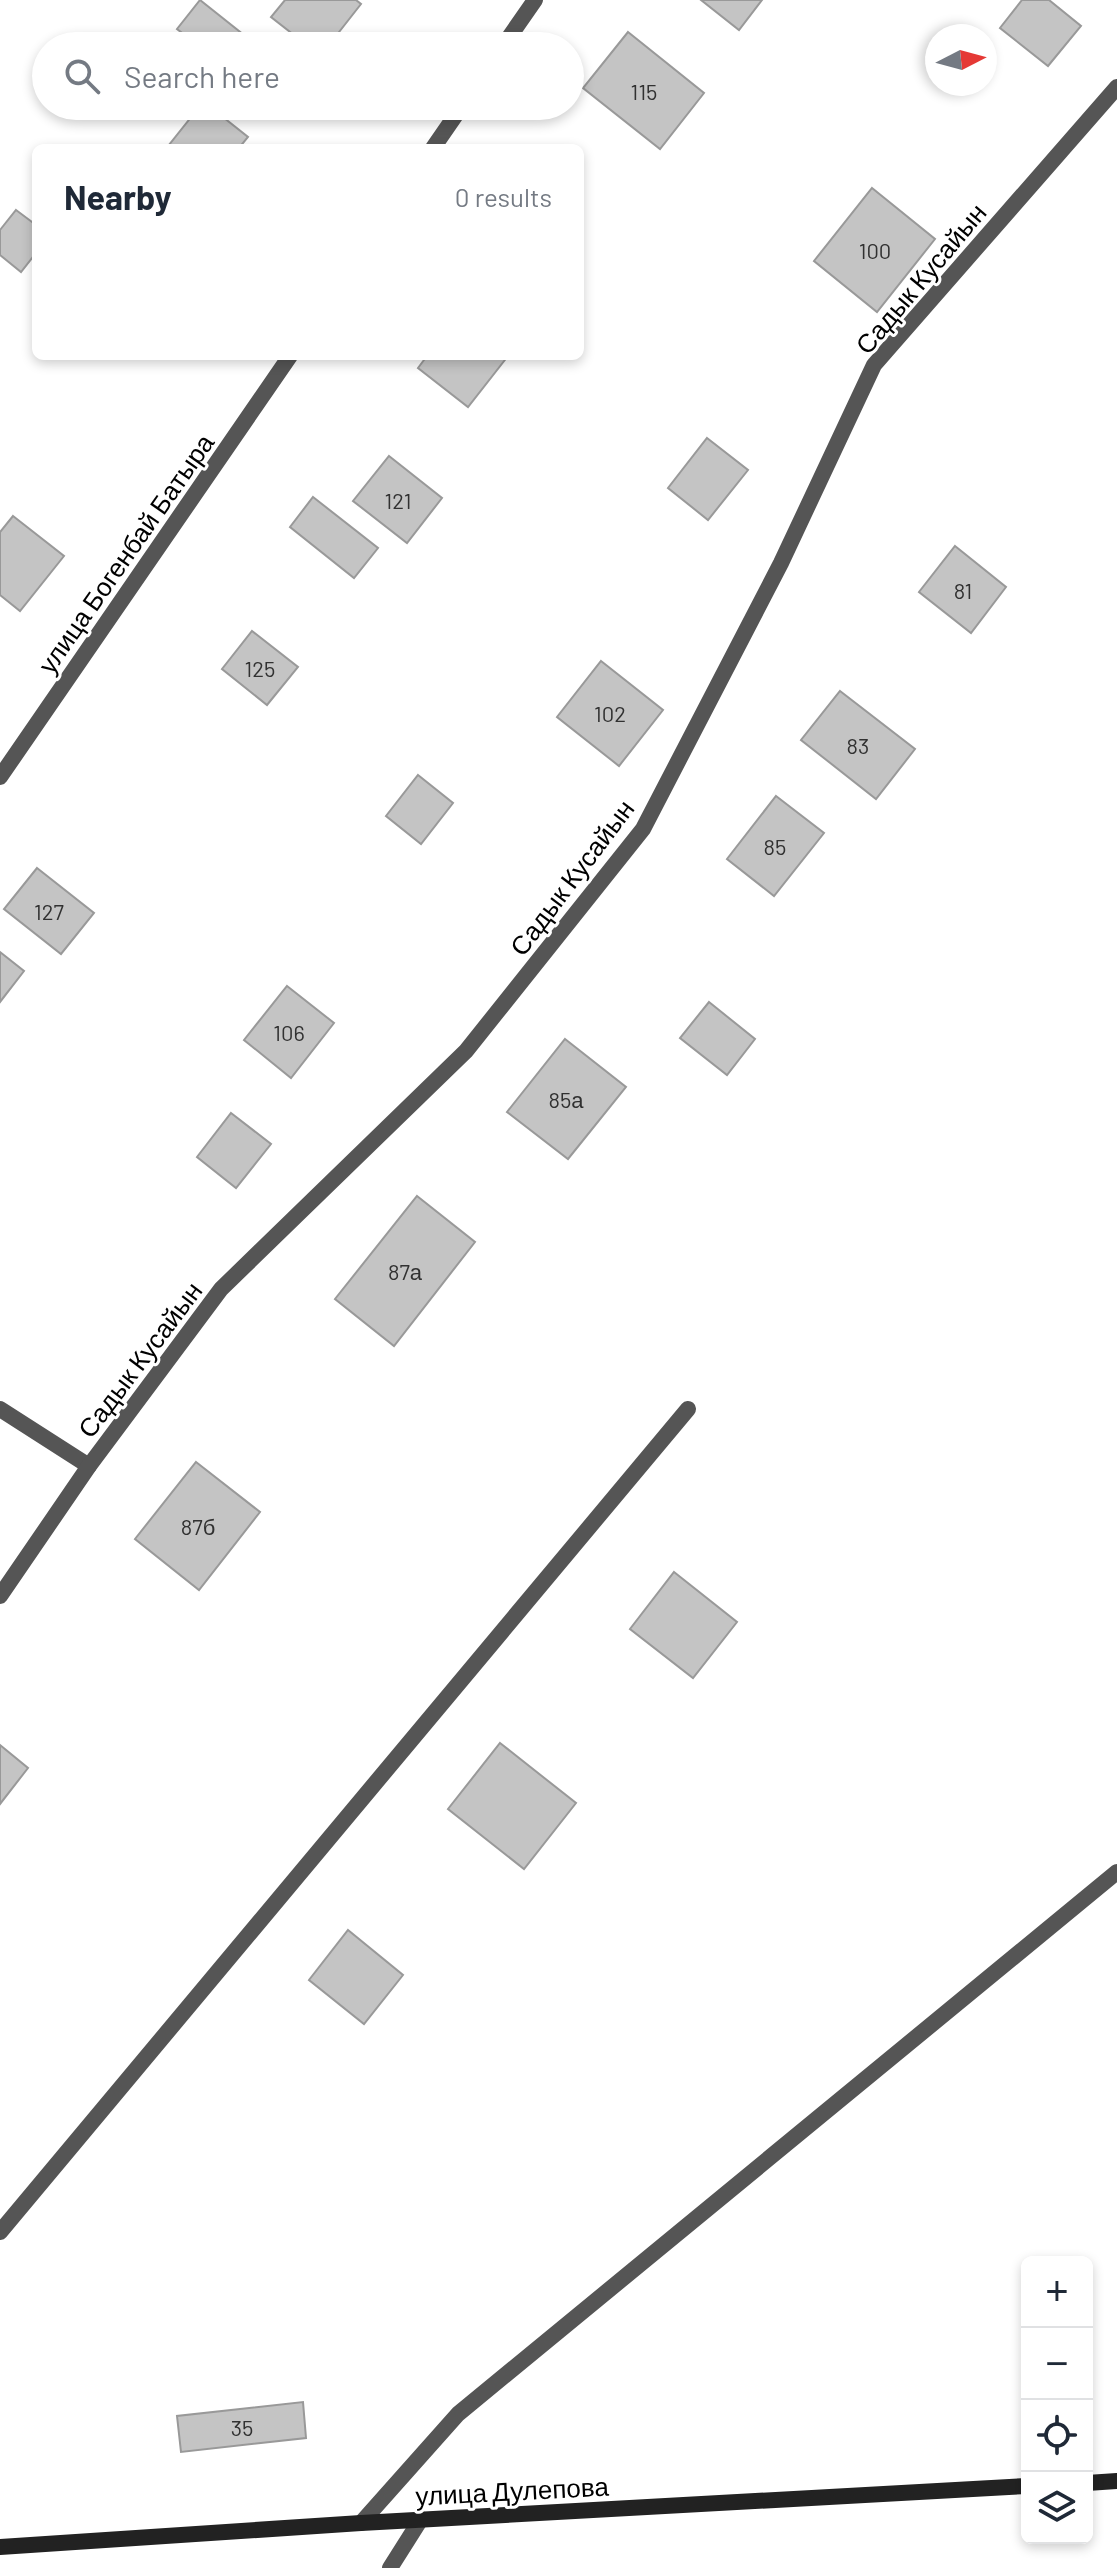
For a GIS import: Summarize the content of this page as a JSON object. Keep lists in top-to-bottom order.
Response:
{
  "streets": {
    "street": ["Садык Кусайын", "улица Богенбай Батыра", "улица Дулепова"]
  },
  "house_numbers": [
    "115",
    "100",
    "121",
    "81",
    "125",
    "102",
    "83",
    "85",
    "127",
    "106",
    "85а",
    "87а",
    "87б",
    "35"
  ],
  "north": "right",
  "page": {
    "search": "Search here",
    "heading": ["Nearby", "0 results"],
    "map_buttons": ["+", "−"]
  }
}
